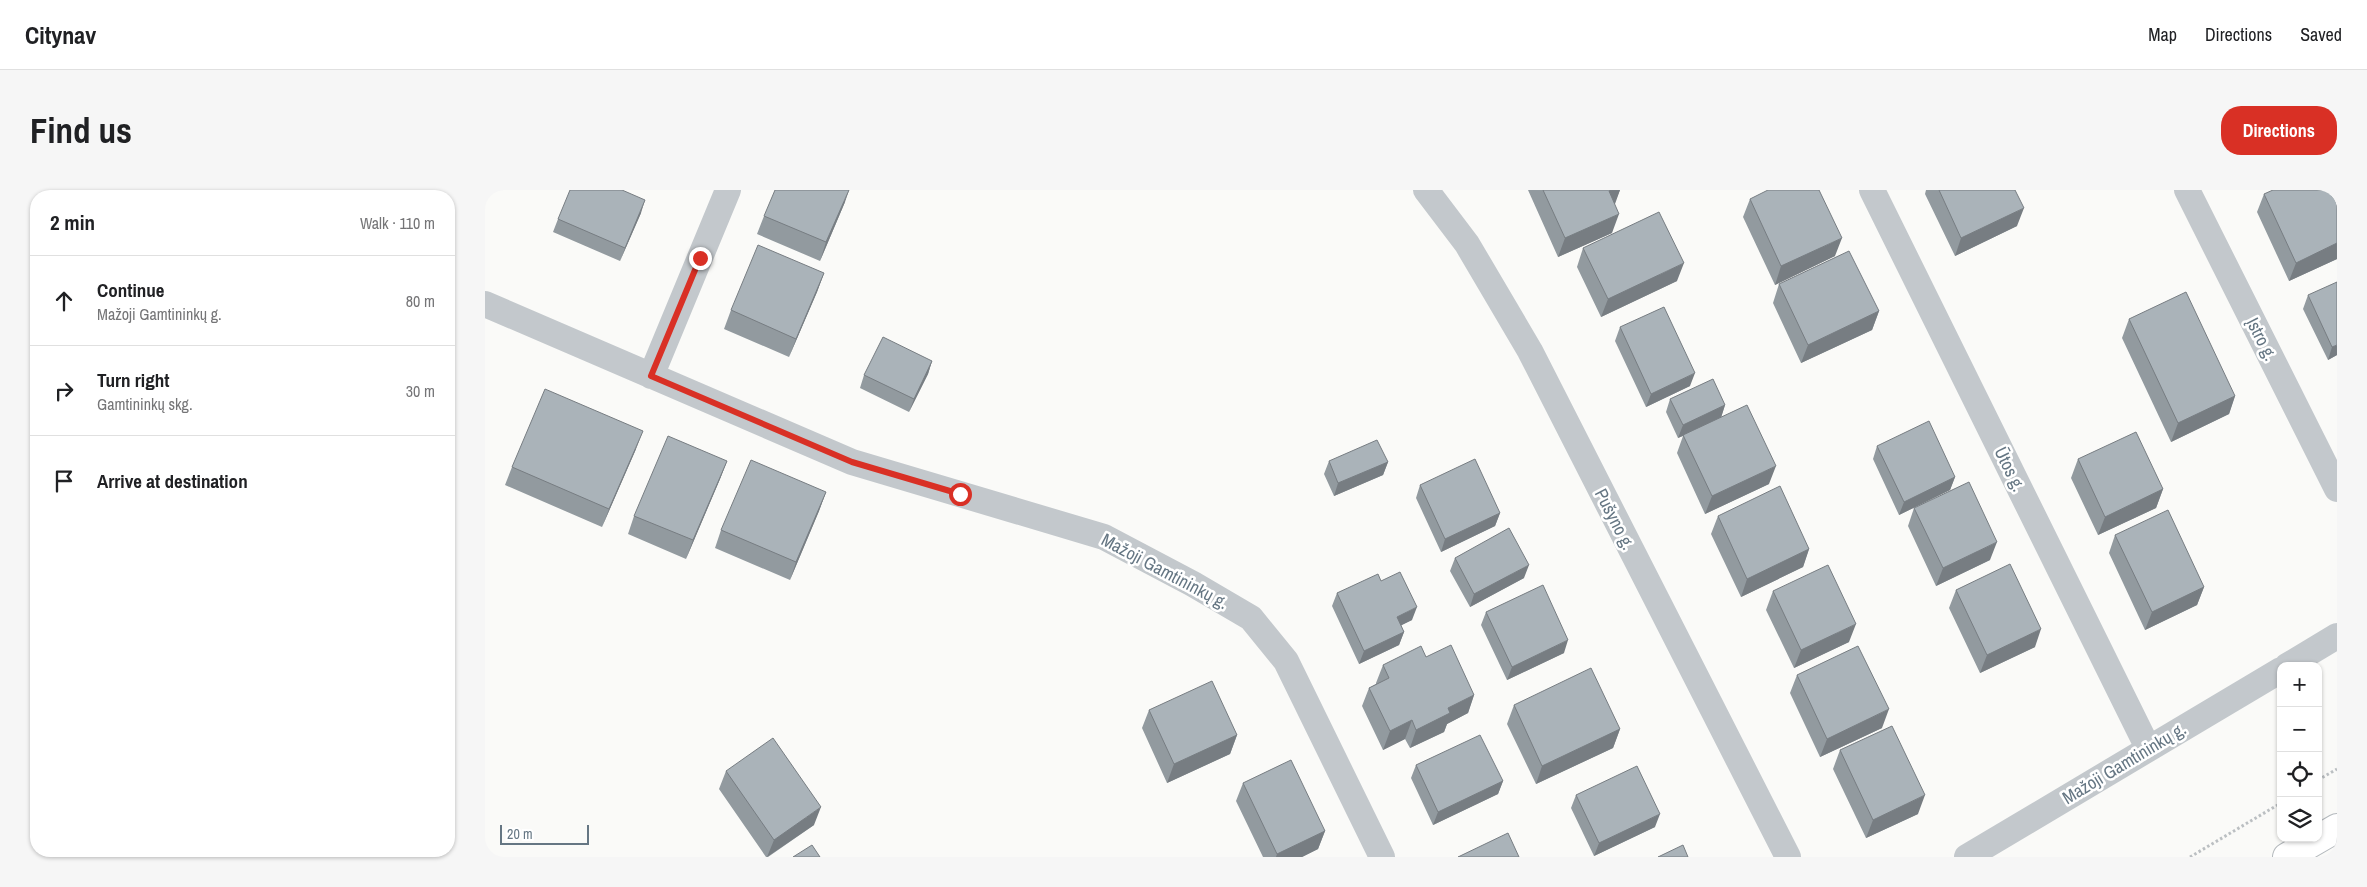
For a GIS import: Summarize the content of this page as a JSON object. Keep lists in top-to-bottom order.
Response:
{
  "streets": {
    "street": [
      "Įstro g.",
      "Ūtos g.",
      "Pušyno g.",
      "Mažoji Gamtininkų g."
    ]
  },
  "crossings": [
    ["Ūtos g.", "Mažoji Gamtininkų g."]
  ],
  "scale_bar": "20 m",
  "page": {
    "header": "Citynav",
    "nav": ["Map", "Directions", "Saved"],
    "buttons": "Directions",
    "title": "Find us",
    "heading": ["2 min", "Walk · 110 m"],
    "list": [
      ["Continue", "Mažoji Gamtininkų g.", "80 m"],
      ["Turn right", "Gamtininkų skg.", "30 m"],
      "Arrive at destination"
    ],
    "map_buttons": ["+", "−"],
    "scale": "20 m"
  }
}
